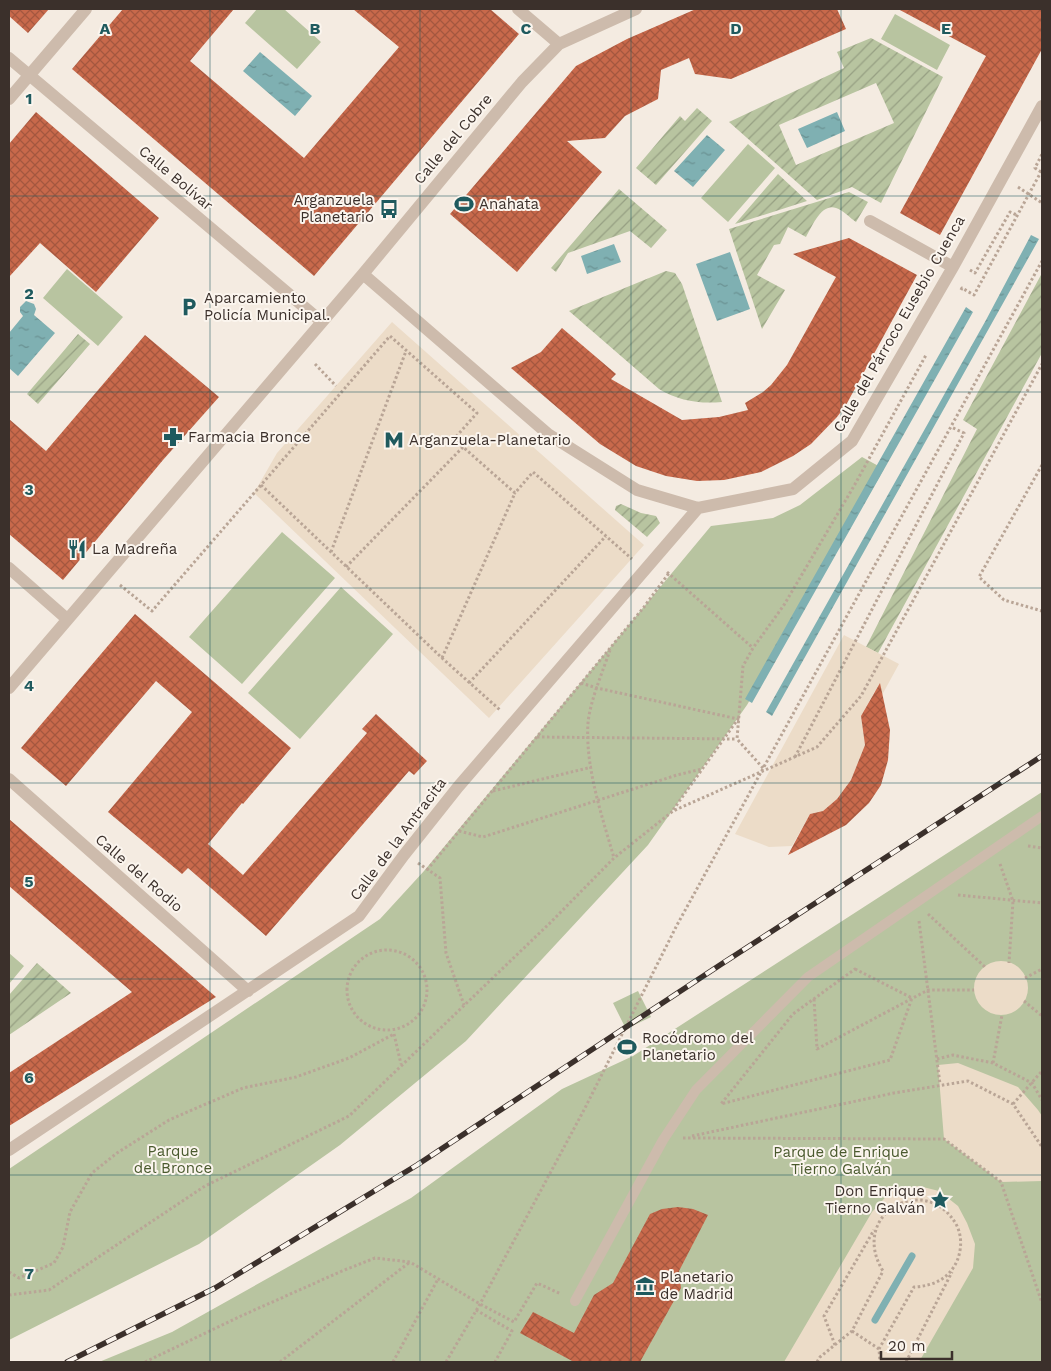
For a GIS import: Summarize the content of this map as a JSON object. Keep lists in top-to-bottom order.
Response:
{
  "streets": {
    "street": [
      "Calle del Cobre",
      "Calle Bolívar",
      "Calle del Párroco Eusebio Cuenca",
      "Calle de la Antracita",
      "Calle del Rodio"
    ]
  },
  "crossings": [
    ["Calle del Cobre", "Calle Bolívar"],
    ["Calle del Cobre", "Calle del Párroco Eusebio Cuenca"],
    ["Calle del Párroco Eusebio Cuenca", "Calle de la Antracita"],
    ["Calle de la Antracita", "Calle del Rodio"]
  ],
  "parks": ["Parque del Bronce", "Parque de Enrique Tierno Galván"],
  "places": {
    "sports": ["Anahata", "Rocódromo del Planetario"],
    "bus stop": ["Arganzuela Planetario"],
    "parking": ["Aparcamiento Policía Municipal."],
    "pharmacy": ["Farmacia Bronce"],
    "metro station": ["Arganzuela-Planetario"],
    "restaurant": ["La Madreña"],
    "place": ["Don Enrique Tierno Galván"],
    "museum": ["Planetario de Madrid"]
  },
  "scale_bar": "20 m",
  "grid": {
    "columns": [
      "A",
      "B",
      "C",
      "D",
      "E"
    ],
    "rows": [
      "1",
      "2",
      "3",
      "4",
      "5",
      "6",
      "7"
    ]
  }
}
